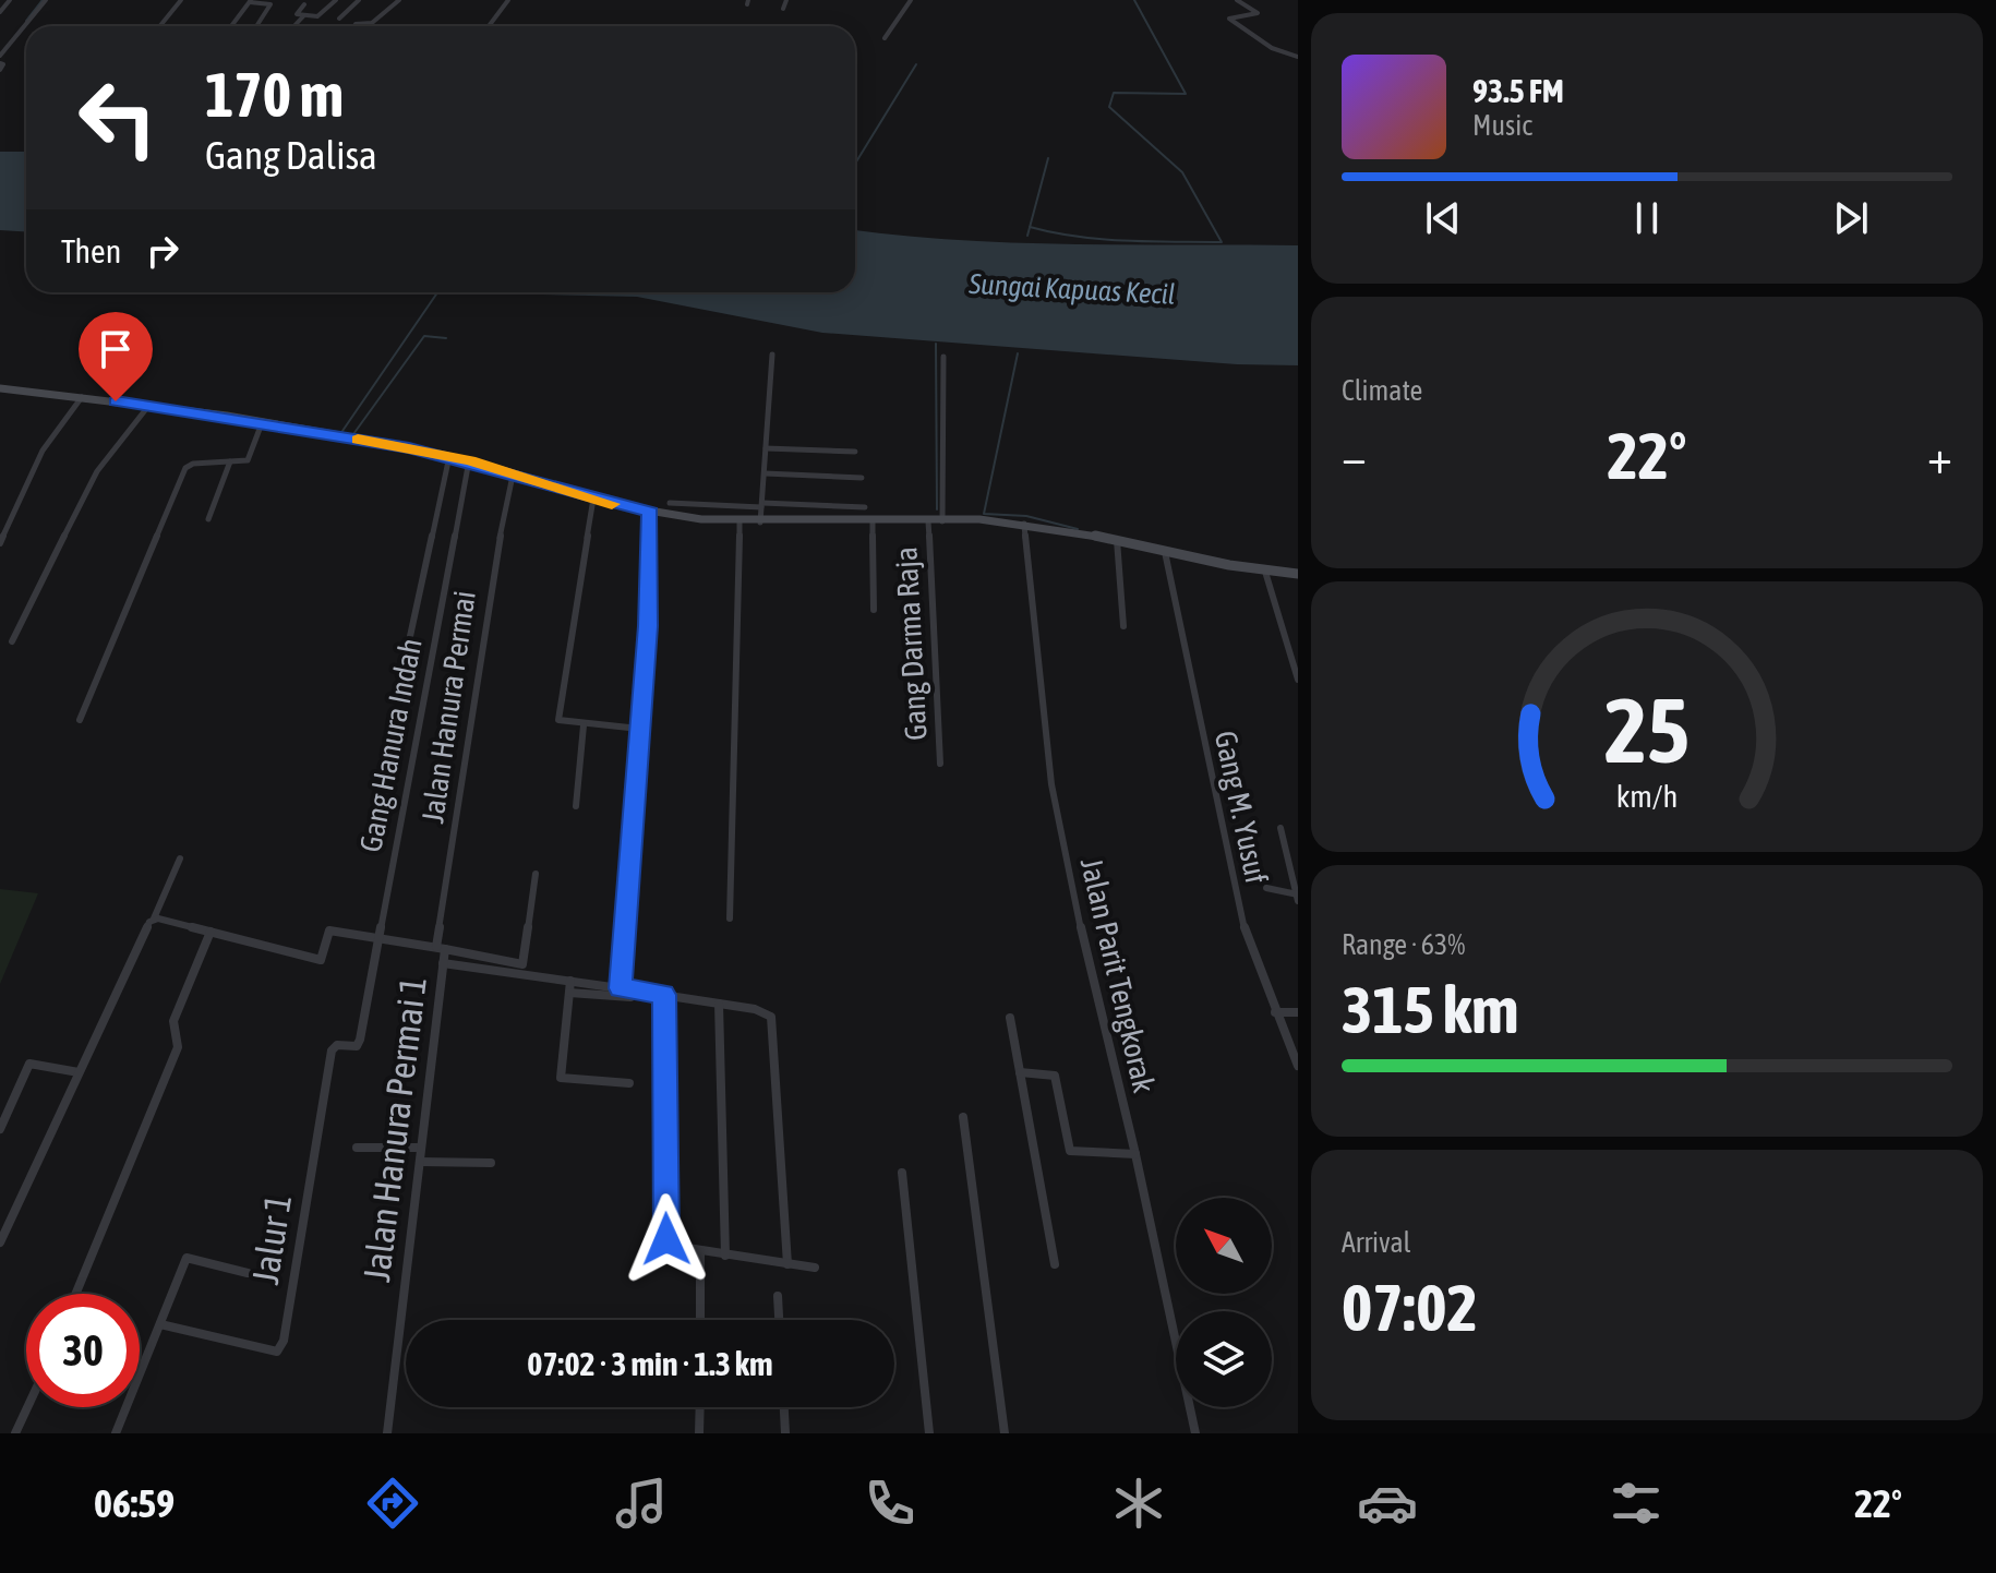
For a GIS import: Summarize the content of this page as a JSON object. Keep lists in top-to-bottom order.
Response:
{
  "streets": {
    "street": [
      "Gang Darma Raja",
      "Jalan Hanura Permai",
      "Gang Hanura Indah",
      "Gang M. Yusuf",
      "Jalan Parit Tengkorak",
      "Jalan Hanura Permai 1",
      "Jalur 1"
    ]
  },
  "crossings": [
    ["Jalan Hanura Permai", "Jalan Hanura Permai 1"],
    ["Gang Hanura Indah", "Jalur 1"]
  ],
  "water": ["Sungai Kapuas Kecil"],
  "north": "top left",
  "page": {
    "turn": ["170 m", "Gang Dalisa"],
    "song": ["93.5 FM", "Music"],
    "then": "Then",
    "tile": [
      "Climate",
      ["Range · 63%", "315 km"],
      ["Arrival", "07:02"]
    ],
    "heat": ["−", "22°", "+"],
    "limit": "30",
    "trip": "07:02 · 3 min · 1.3 km",
    "tabs": ["06:59", "22°"],
    "gauge": ["25", "km/h"]
  }
}
